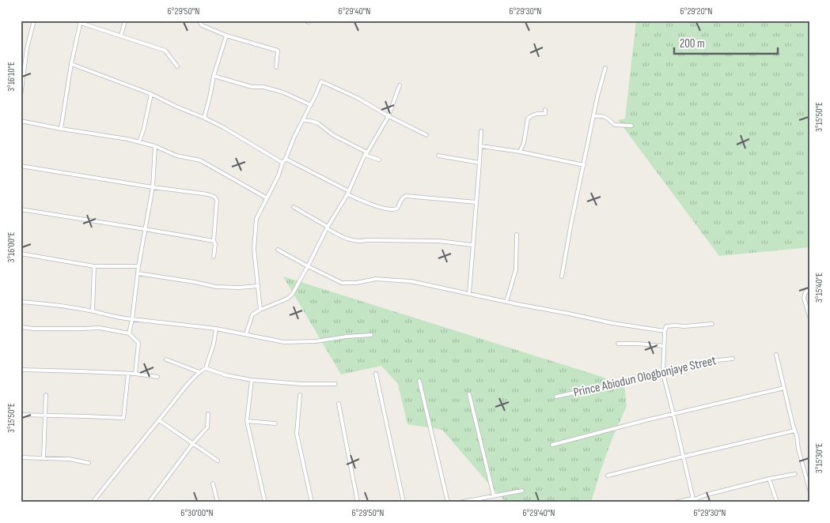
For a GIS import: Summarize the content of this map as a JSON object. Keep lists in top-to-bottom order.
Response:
{
  "streets": {
    "street": ["Prince Abiodun Ologbonjaye Street"]
  },
  "scale_bar": "200 m",
  "coordinates": [
    "6°29'50\"N",
    "6°29'40\"N",
    "6°29'30\"N",
    "6°29'20\"N",
    "3°16'10\"E",
    "3°15'50\"E",
    "3°16'00\"E",
    "3°15'40\"E",
    "3°15'30\"E",
    "6°30'00\"N"
  ]
}
